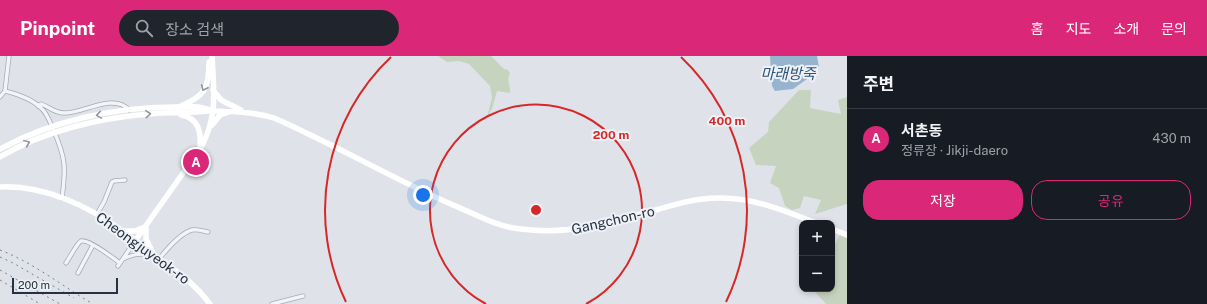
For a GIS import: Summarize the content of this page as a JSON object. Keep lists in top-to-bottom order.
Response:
{
  "streets": {
    "main road": ["Gangchon-ro", "Cheongjuyeok-ro"]
  },
  "water": ["마래방죽"],
  "scale_bar": "200 m",
  "page": {
    "header": "Pinpoint",
    "search": "장소 검색",
    "nav": [
      "홈",
      "지도",
      "소개",
      "문의"
    ],
    "heading": "주변",
    "list": [
      {
        "mark": "A",
        "name": "서촌동",
        "note": "정류장 · Jikji-daero",
        "value": "430 m"
      }
    ],
    "pins": "A",
    "buttons": ["저장", "공유"],
    "map_buttons": ["+", "−"],
    "scale": "200 m"
  },
  "rings": ["400 m", "200 m"]
}
